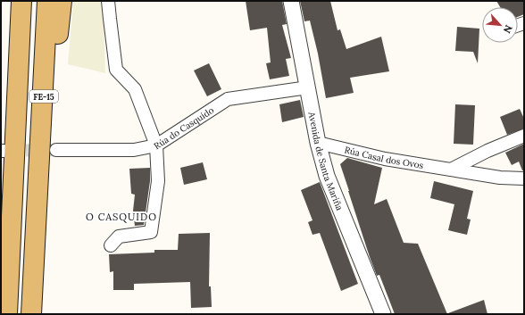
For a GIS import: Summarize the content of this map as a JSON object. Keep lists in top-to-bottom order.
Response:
{
  "streets": {
    "highway": ["FE-15"],
    "street": ["Rúa do Casquido", "Rúa Casal dos Ovos", "Avenida de Santa Mariña"]
  },
  "crossings": [
    ["Rúa do Casquido", "Avenida de Santa Mariña"],
    ["Rúa Casal dos Ovos", "Avenida de Santa Mariña"]
  ],
  "districts": ["O CASQUIDO"],
  "north": "bottom right"
}
